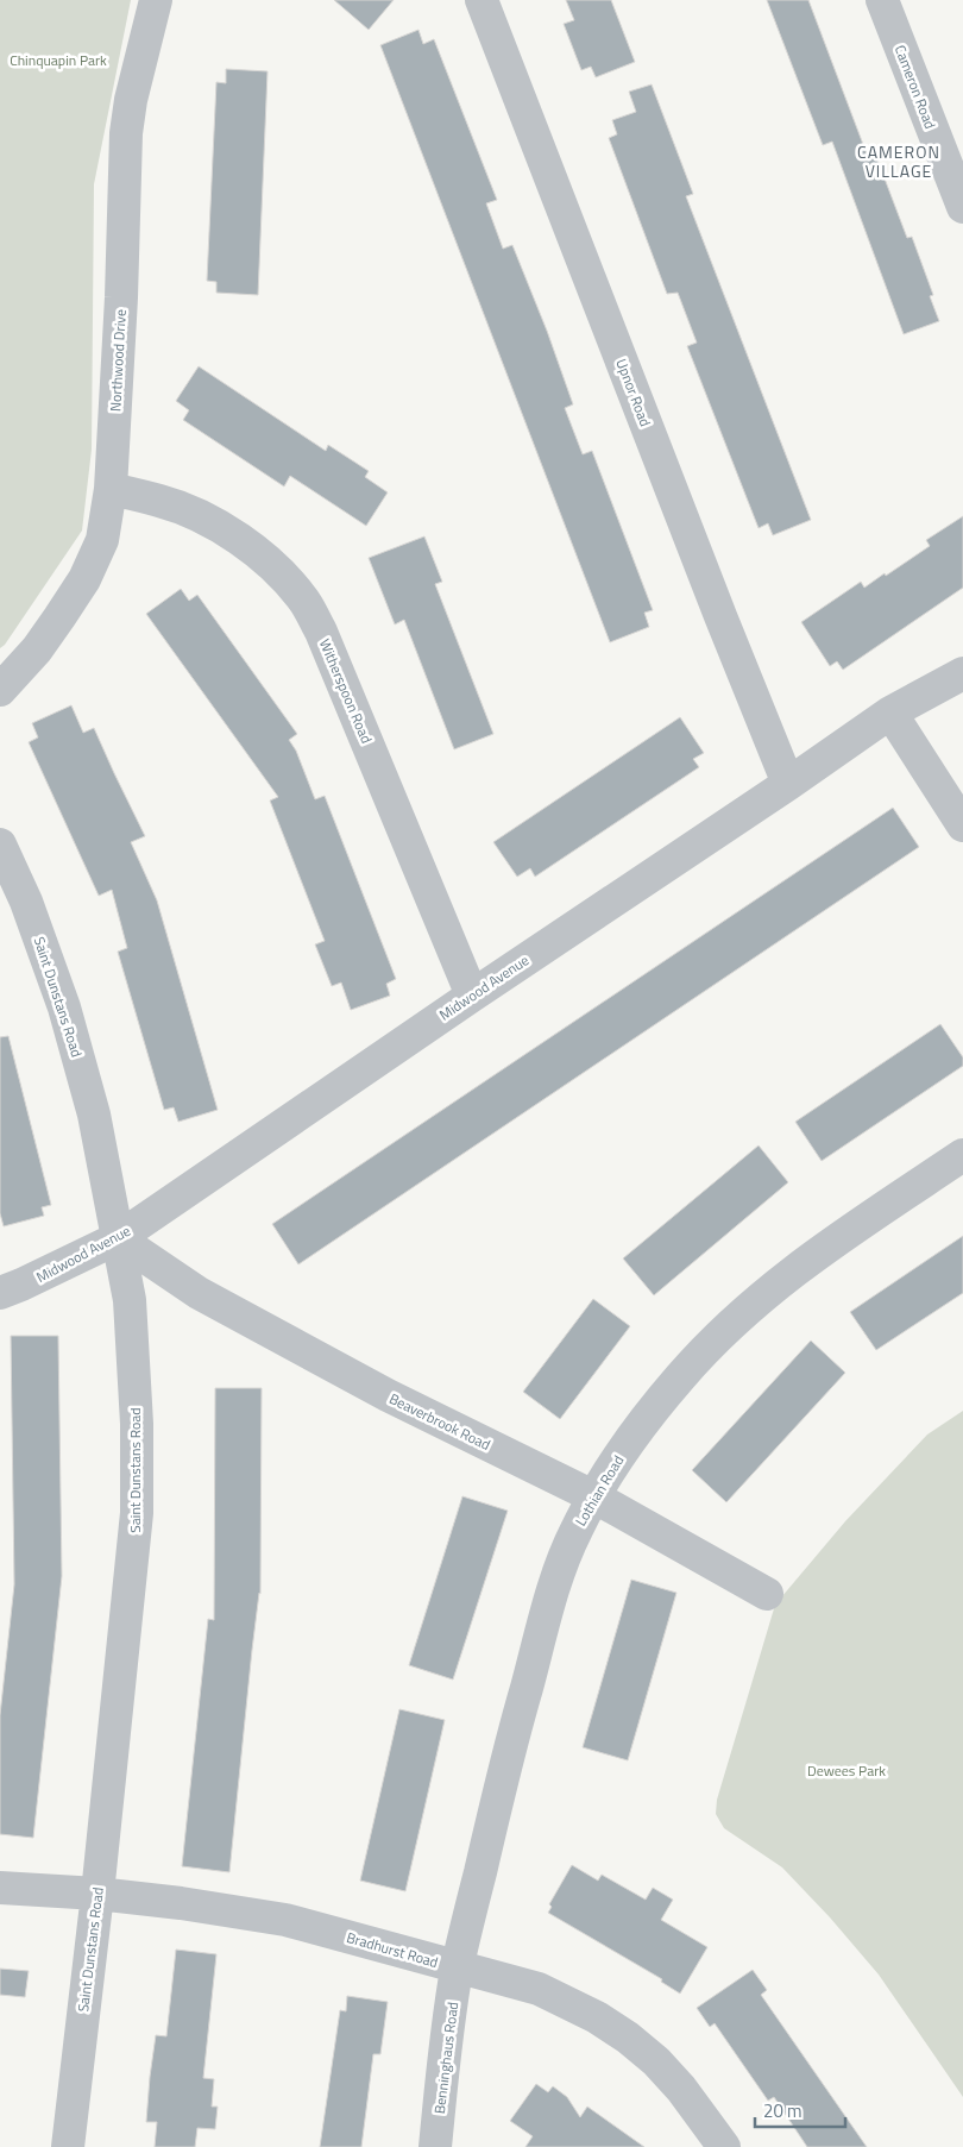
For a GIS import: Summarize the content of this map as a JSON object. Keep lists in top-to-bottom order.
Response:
{
  "streets": {
    "street": [
      "Cameron Road",
      "Northwood Drive",
      "Upnor Road",
      "Witherspoon Road",
      "Midwood Avenue",
      "Saint Dunstans Road",
      "Beaverbrook Road",
      "Lothian Road",
      "Bradhurst Road",
      "Benninghaus Road"
    ]
  },
  "crossings": [
    ["Northwood Drive", "Witherspoon Road"],
    ["Upnor Road", "Midwood Avenue"],
    ["Witherspoon Road", "Midwood Avenue"],
    ["Midwood Avenue", "Saint Dunstans Road"],
    ["Midwood Avenue", "Beaverbrook Road"],
    ["Saint Dunstans Road", "Beaverbrook Road"],
    ["Saint Dunstans Road", "Bradhurst Road"],
    ["Beaverbrook Road", "Lothian Road"],
    ["Lothian Road", "Bradhurst Road"],
    ["Lothian Road", "Benninghaus Road"],
    ["Bradhurst Road", "Benninghaus Road"]
  ],
  "districts": ["CAMERON VILLAGE"],
  "parks": ["Chinquapin Park", "Dewees Park"],
  "scale_bar": "20 m"
}
